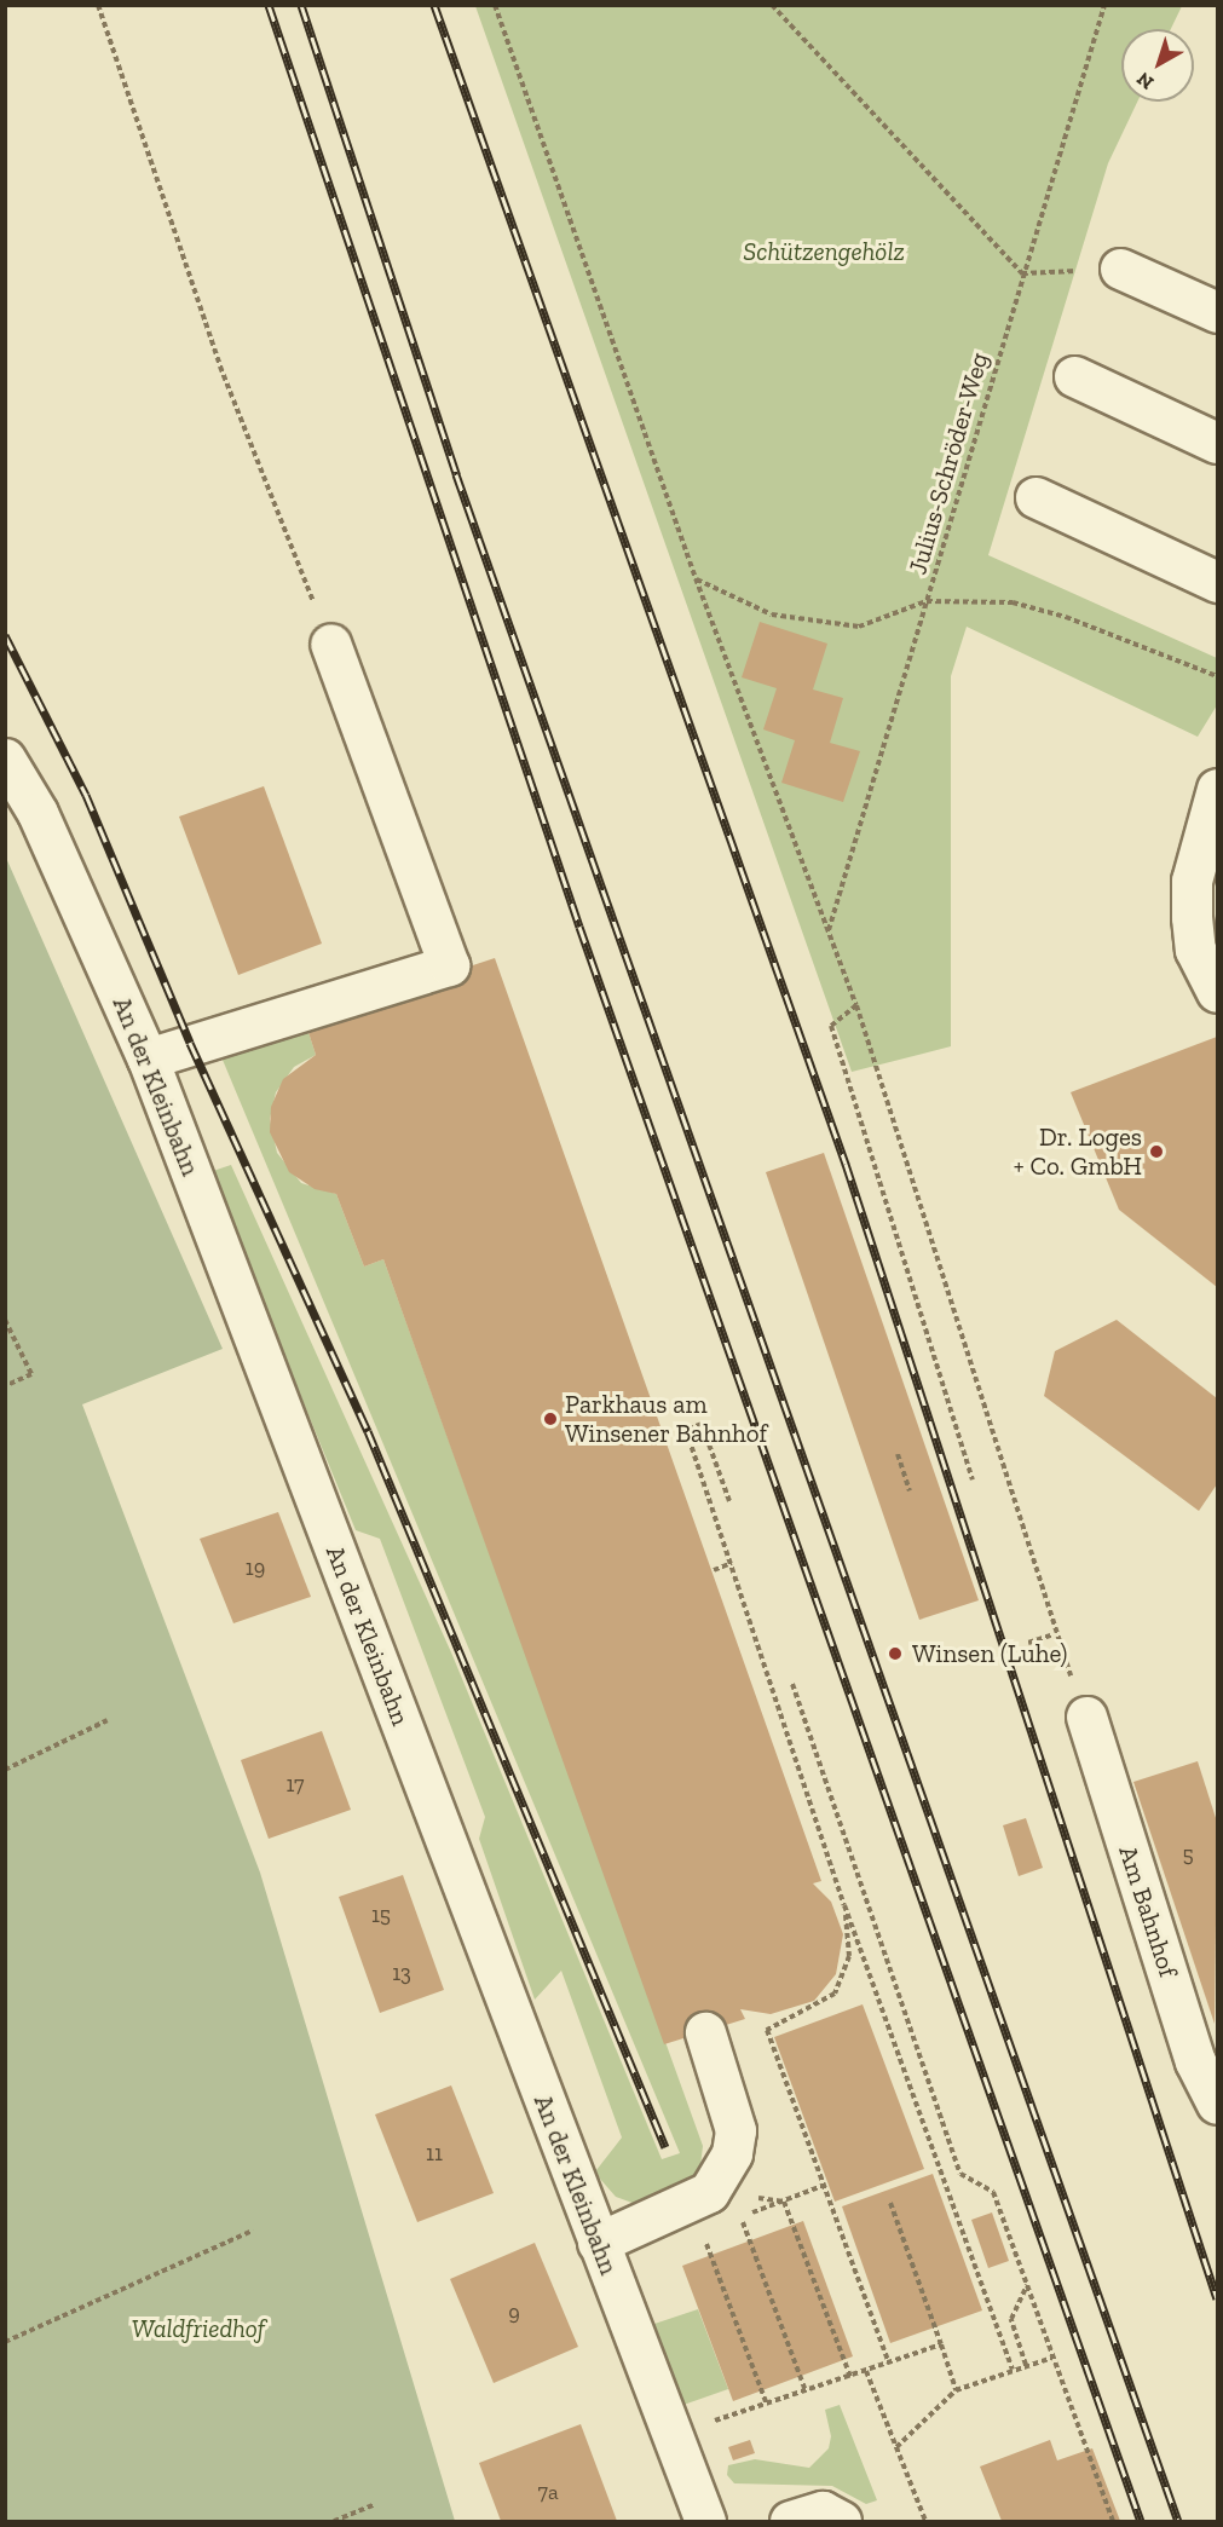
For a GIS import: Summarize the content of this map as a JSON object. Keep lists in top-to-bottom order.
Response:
{
  "streets": {
    "street": ["An der Kleinbahn", "Am Bahnhof"],
    "path": ["Julius-Schröder-Weg"]
  },
  "parks": ["Schützengehölz", "Waldfriedhof"],
  "places": ["Dr. Loges + Co. GmbH", "Parkhaus am Winsener Bahnhof", "Winsen (Luhe)"],
  "house_numbers": [
    "19",
    "17",
    "5",
    "15",
    "13",
    "11",
    "9",
    "7a"
  ],
  "north": "bottom left"
}
